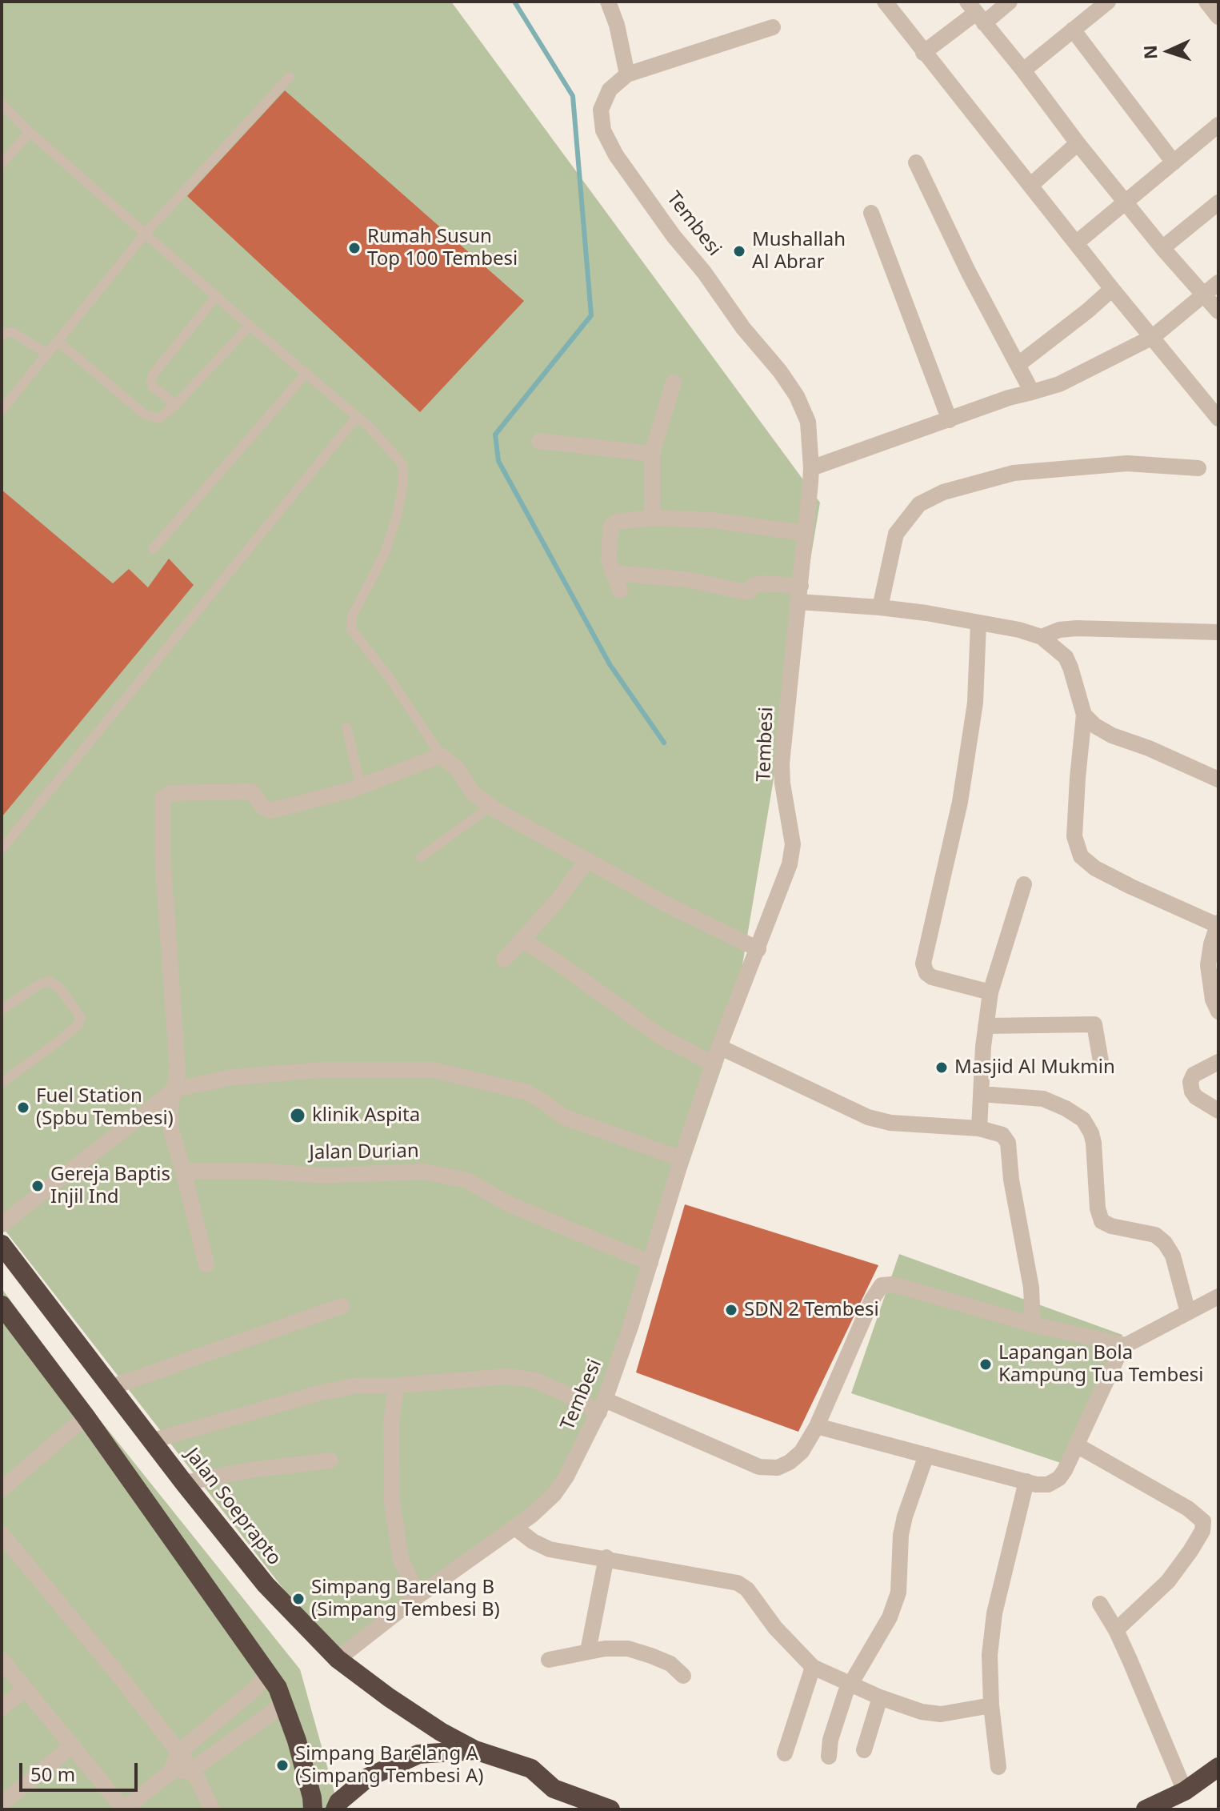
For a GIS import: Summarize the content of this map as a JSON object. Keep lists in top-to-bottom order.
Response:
{
  "streets": {
    "highway": ["Jalan Soeprapto"],
    "street": ["Tembesi", "Jalan Durian"]
  },
  "crossings": [
    ["Tembesi", "Jalan Durian"],
    ["Tembesi", "Jalan Soeprapto"]
  ],
  "places": [
    "Rumah Susun Top 100 Tembesi",
    "Mushallah Al Abrar",
    "Masjid Al Mukmin",
    "Fuel Station (Spbu Tembesi)",
    "klinik Aspita",
    "Gereja Baptis Injil Ind",
    "SDN 2 Tembesi",
    "Lapangan Bola Kampung Tua Tembesi",
    "Simpang Barelang B (Simpang Tembesi B)",
    "Simpang Barelang A (Simpang Tembesi A)"
  ],
  "scale_bar": "50 m",
  "north": "left"
}
